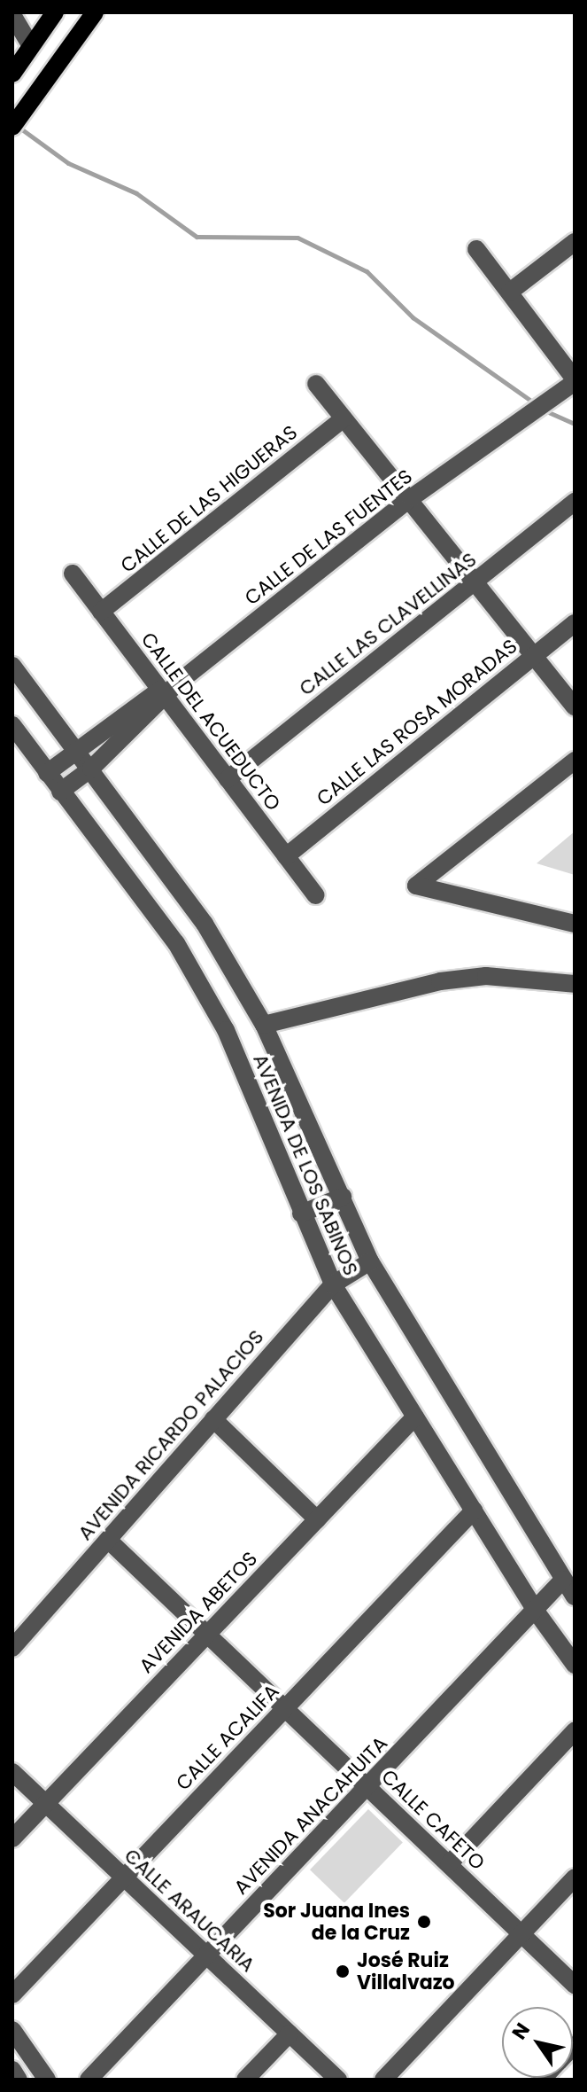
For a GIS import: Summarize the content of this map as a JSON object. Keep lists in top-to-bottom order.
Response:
{
  "streets": {
    "street": [
      "CALLE DE LAS HIGUERAS",
      "CALLE DE LAS FUENTES",
      "CALLE LAS CLAVELLINAS",
      "CALLE DEL ACUEDUCTO",
      "CALLE LAS ROSA MORADAS",
      "AVENIDA DE LOS SABINOS",
      "AVENIDA RICARDO PALACIOS",
      "AVENIDA ABETOS",
      "CALLE ACALIFA",
      "AVENIDA ANACAHUITA",
      "CALLE CAFETO",
      "CALLE ARAUCARIA"
    ]
  },
  "crossings": [
    ["CALLE DE LAS HIGUERAS", "CALLE DEL ACUEDUCTO"],
    ["CALLE DE LAS FUENTES", "CALLE DEL ACUEDUCTO"],
    ["CALLE LAS CLAVELLINAS", "CALLE DEL ACUEDUCTO"],
    ["CALLE DEL ACUEDUCTO", "CALLE LAS ROSA MORADAS"],
    ["AVENIDA DE LOS SABINOS", "AVENIDA RICARDO PALACIOS"],
    ["AVENIDA DE LOS SABINOS", "AVENIDA ABETOS"],
    ["AVENIDA DE LOS SABINOS", "CALLE ACALIFA"],
    ["AVENIDA DE LOS SABINOS", "AVENIDA ANACAHUITA"],
    ["AVENIDA RICARDO PALACIOS", "CALLE CAFETO"],
    ["AVENIDA ABETOS", "CALLE CAFETO"],
    ["AVENIDA ABETOS", "CALLE ARAUCARIA"],
    ["CALLE ACALIFA", "CALLE CAFETO"],
    ["CALLE ACALIFA", "CALLE ARAUCARIA"],
    ["AVENIDA ANACAHUITA", "CALLE CAFETO"],
    ["AVENIDA ANACAHUITA", "CALLE ARAUCARIA"]
  ],
  "places": ["Sor Juana Ines de la Cruz", "José Ruiz Villalvazo"],
  "north": "top left"
}
